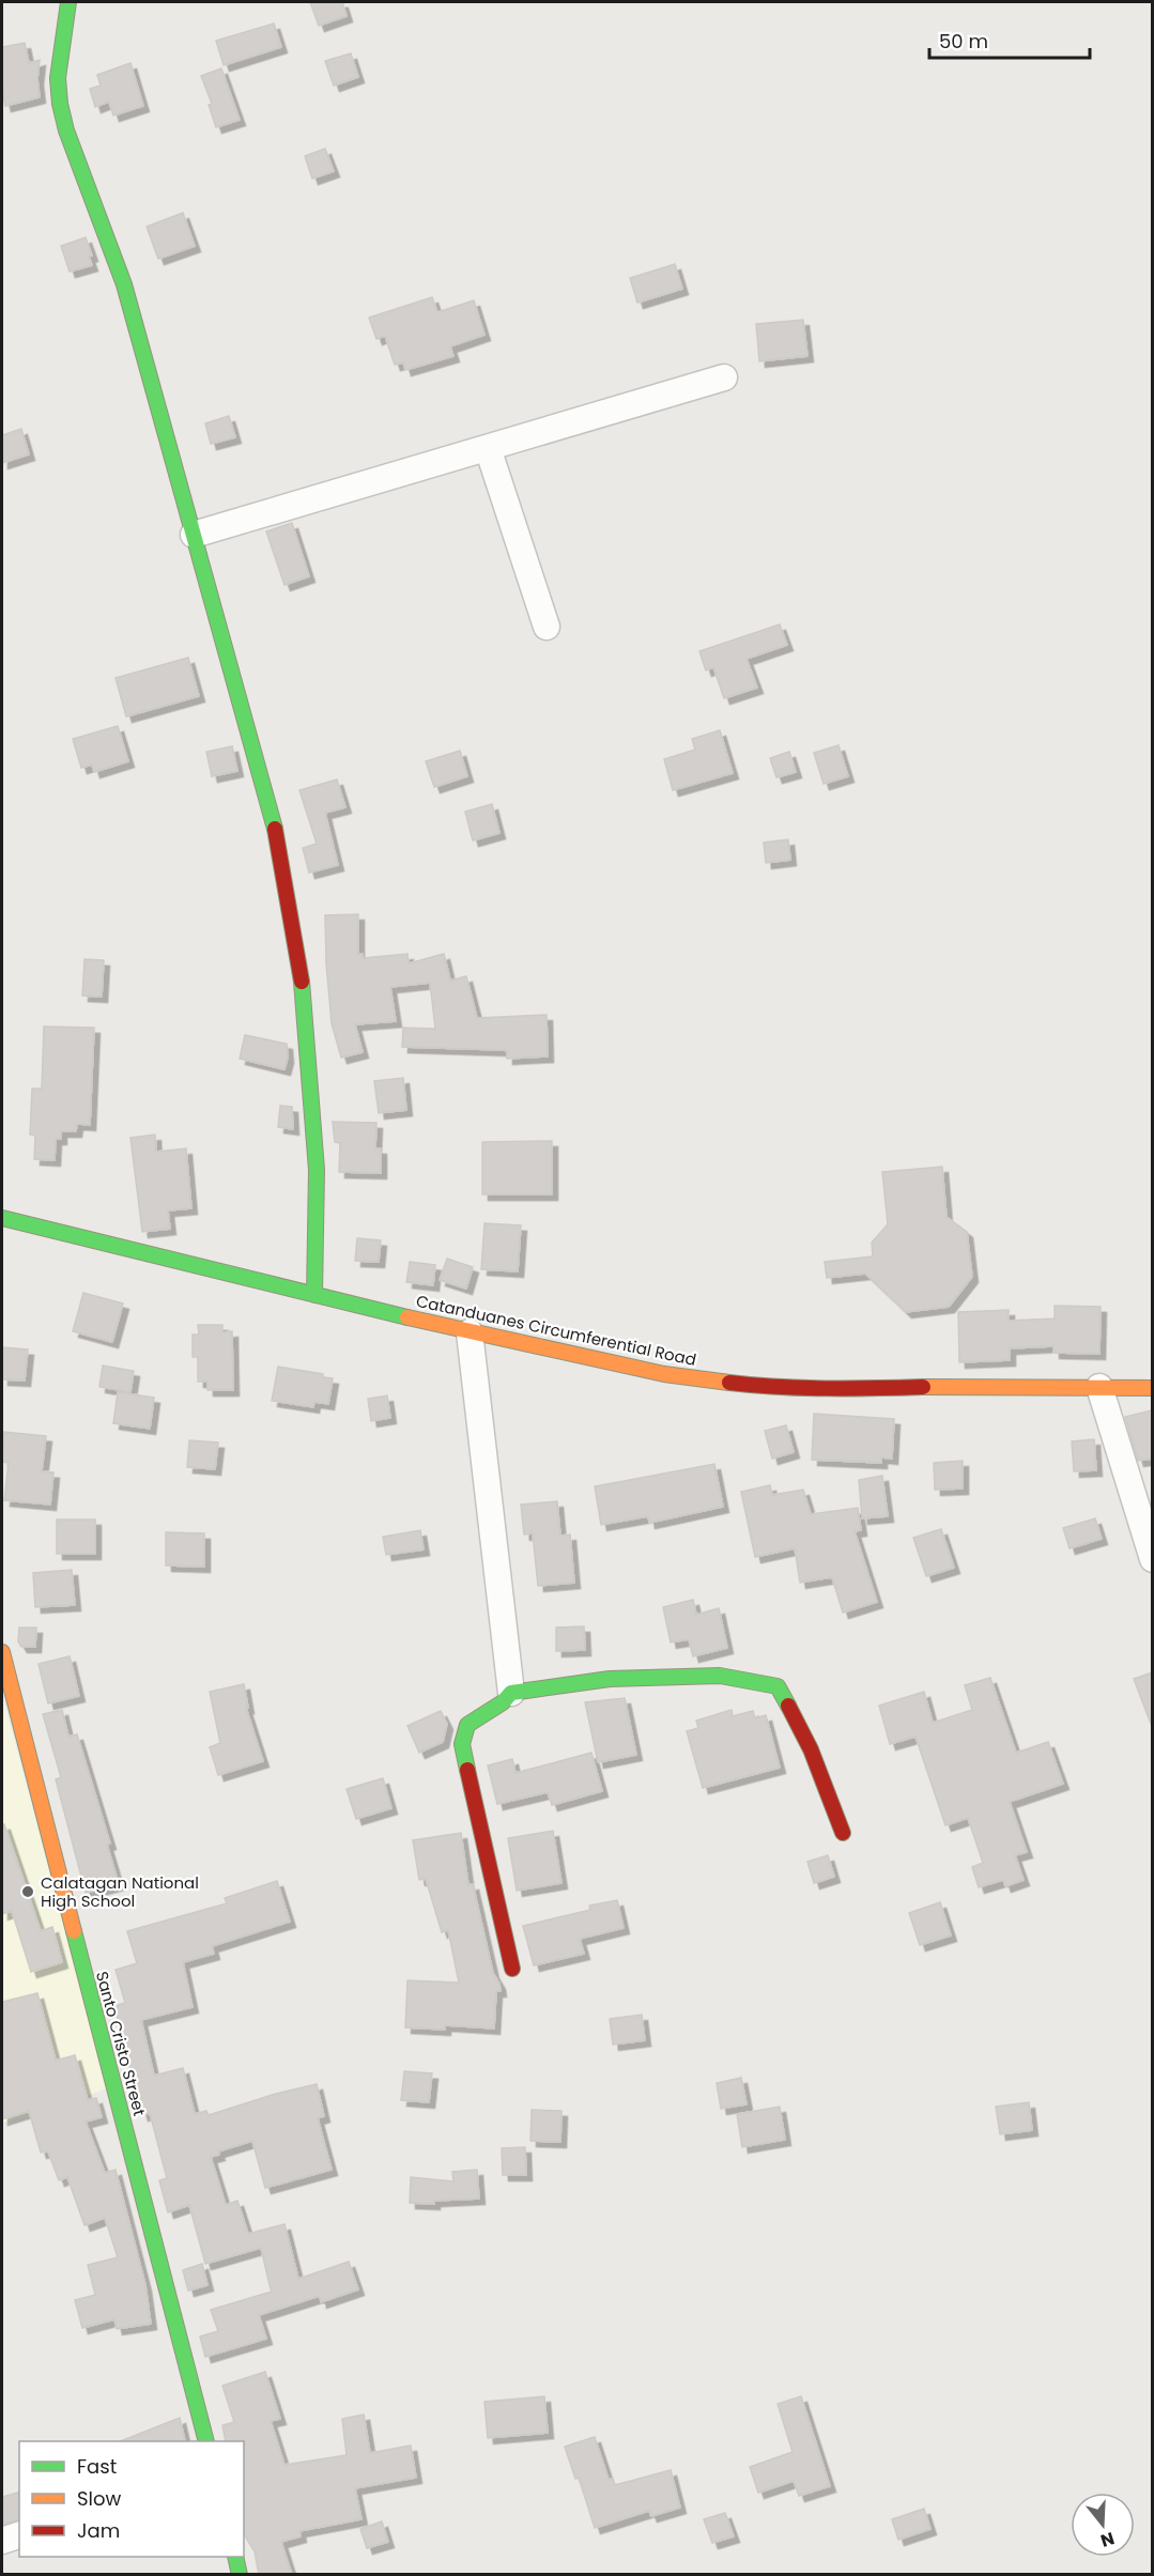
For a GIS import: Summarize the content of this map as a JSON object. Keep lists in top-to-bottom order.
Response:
{
  "streets": {
    "street": ["Catanduanes Circumferential Road", "Santo Cristo Street"]
  },
  "places": ["Calatagan National High School"],
  "legend": ["Fast", "Slow", "Jam"],
  "scale_bar": "50 m",
  "north": "bottom"
}
